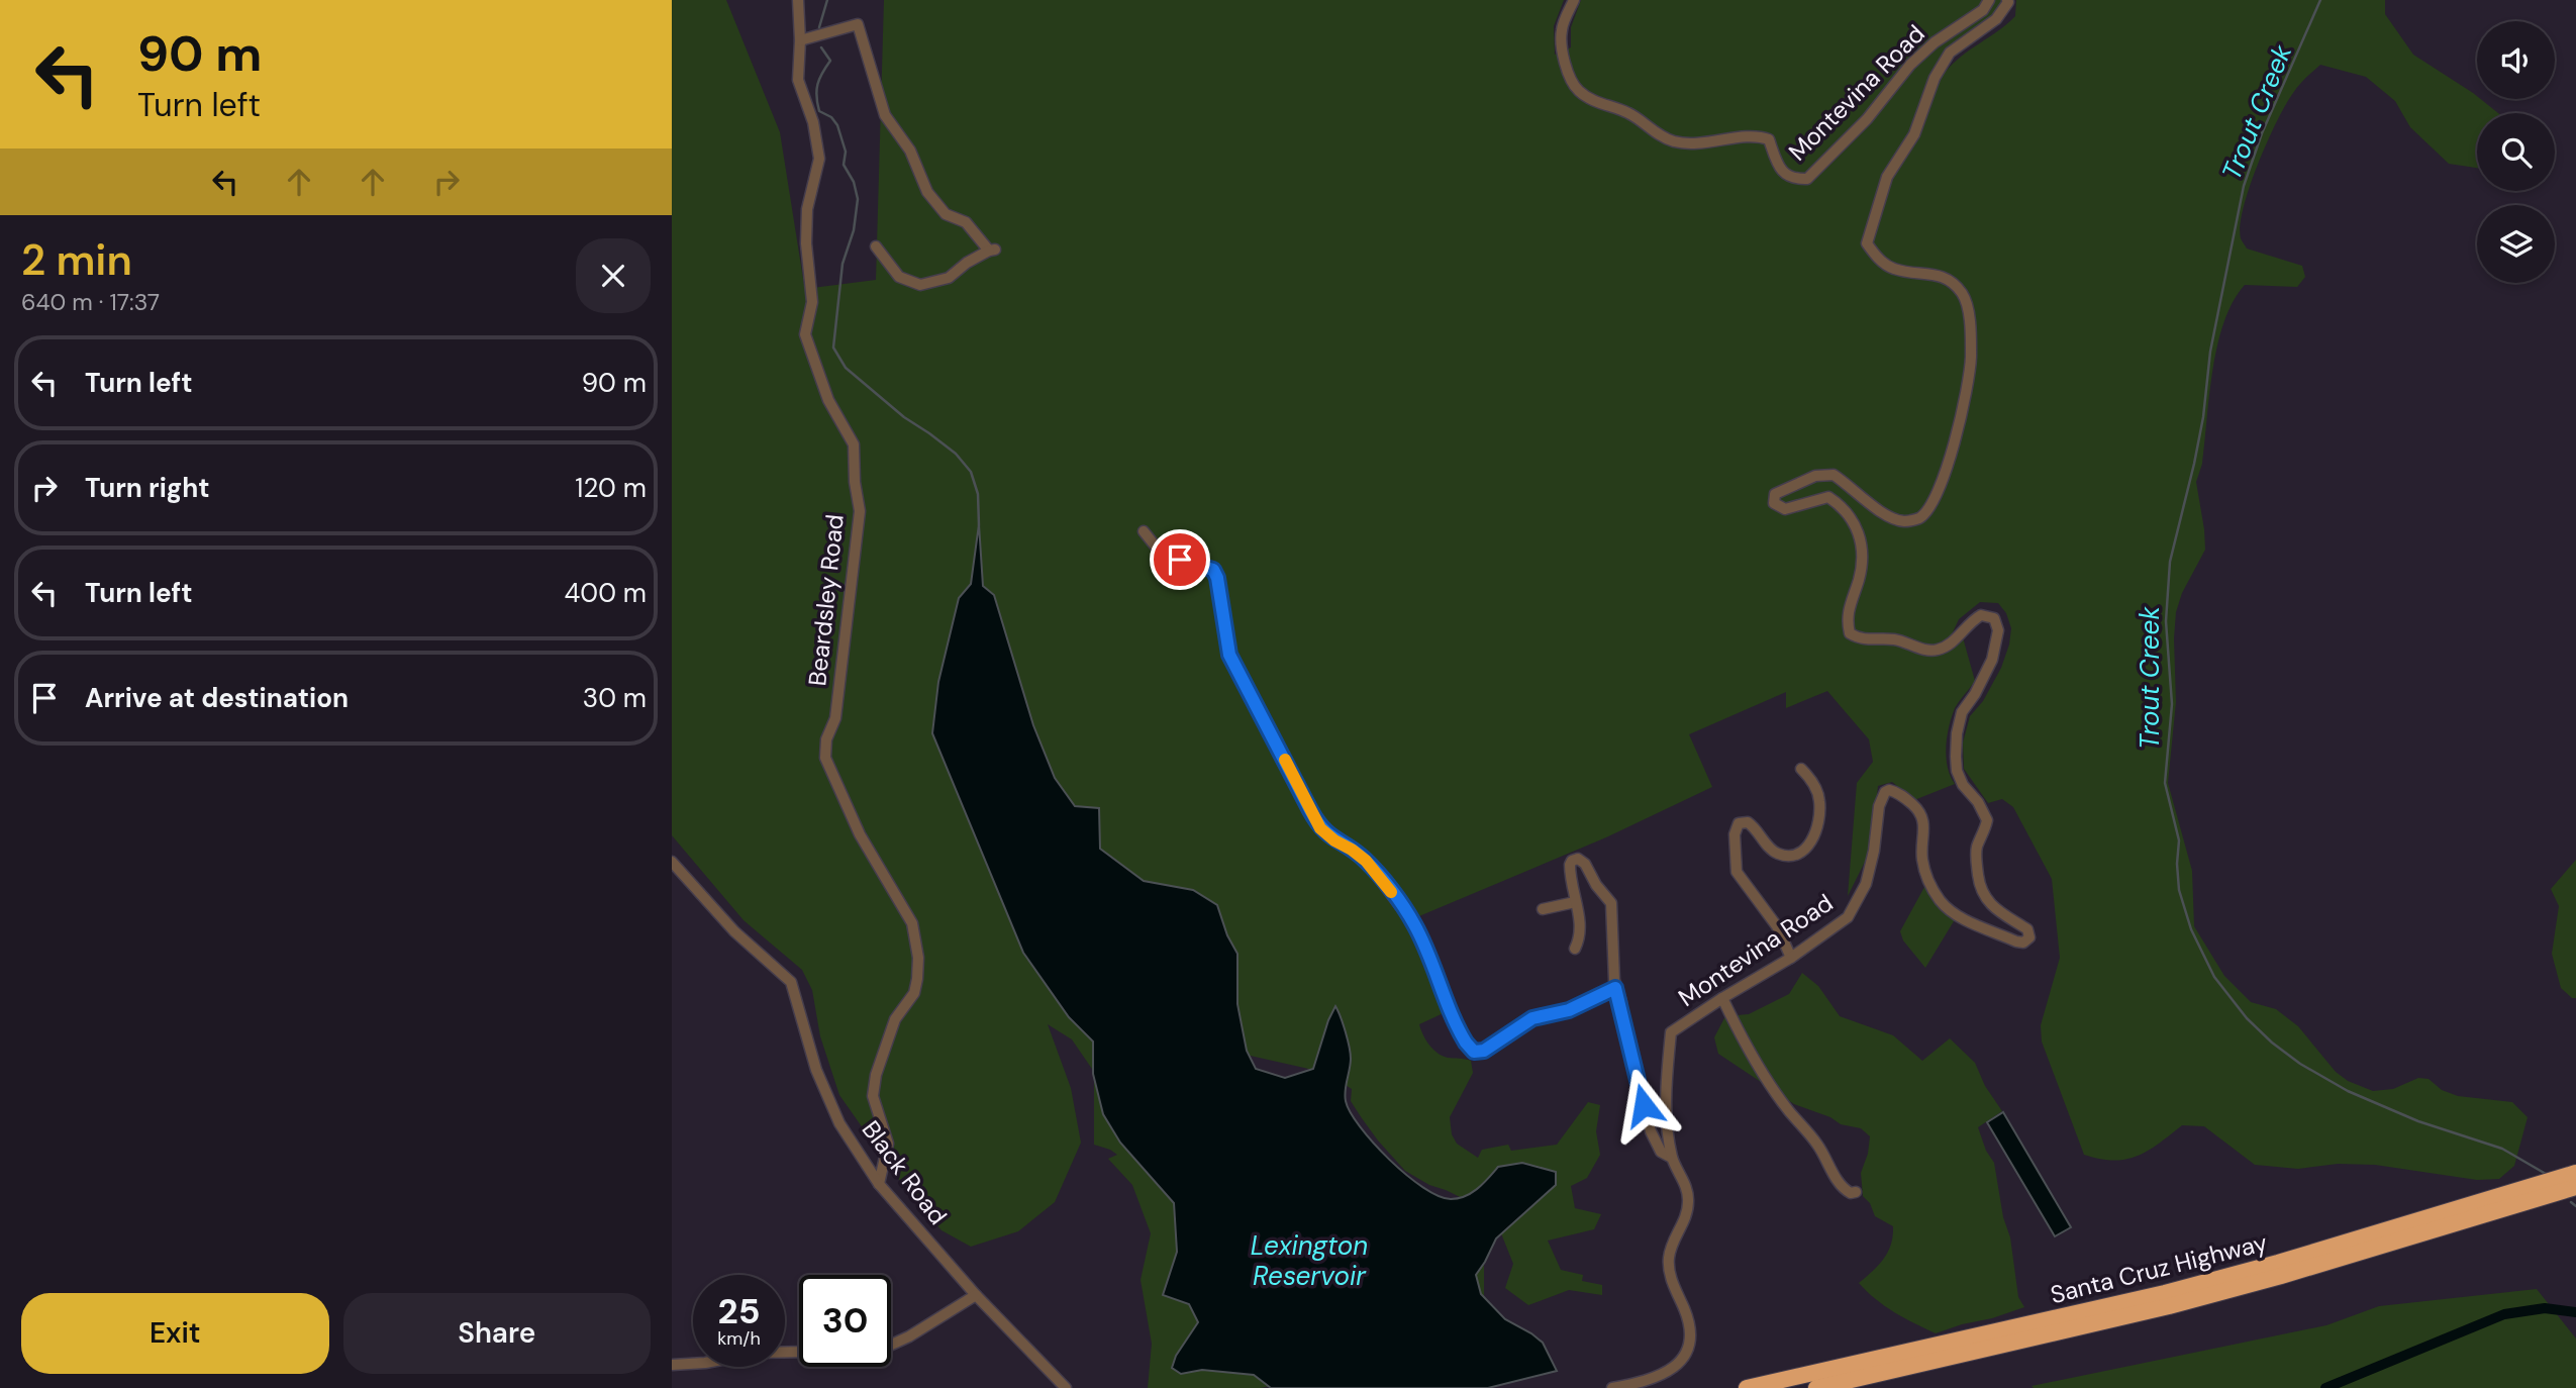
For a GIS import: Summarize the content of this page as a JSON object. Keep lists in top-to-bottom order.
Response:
{
  "streets": {
    "highway": ["Santa Cruz Highway"],
    "street": ["Montevina Road", "Beardsley Road", "Black Road"]
  },
  "crossings": [
    ["Beardsley Road", "Black Road"]
  ],
  "water": ["Trout Creek", "Lexington Reservoir"],
  "page": {
    "turn": ["90 m", "Turn left"],
    "heading": ["2 min", "640 m · 17:37"],
    "list": [
      {
        "name": "Turn left",
        "value": "90 m"
      },
      {
        "name": "Turn right",
        "value": "120 m"
      },
      {
        "name": "Turn left",
        "value": "400 m"
      },
      {
        "name": "Arrive at destination",
        "value": "30 m"
      }
    ],
    "speed": "25 km/h",
    "limit": "30",
    "buttons": ["Exit", "Share"]
  }
}
